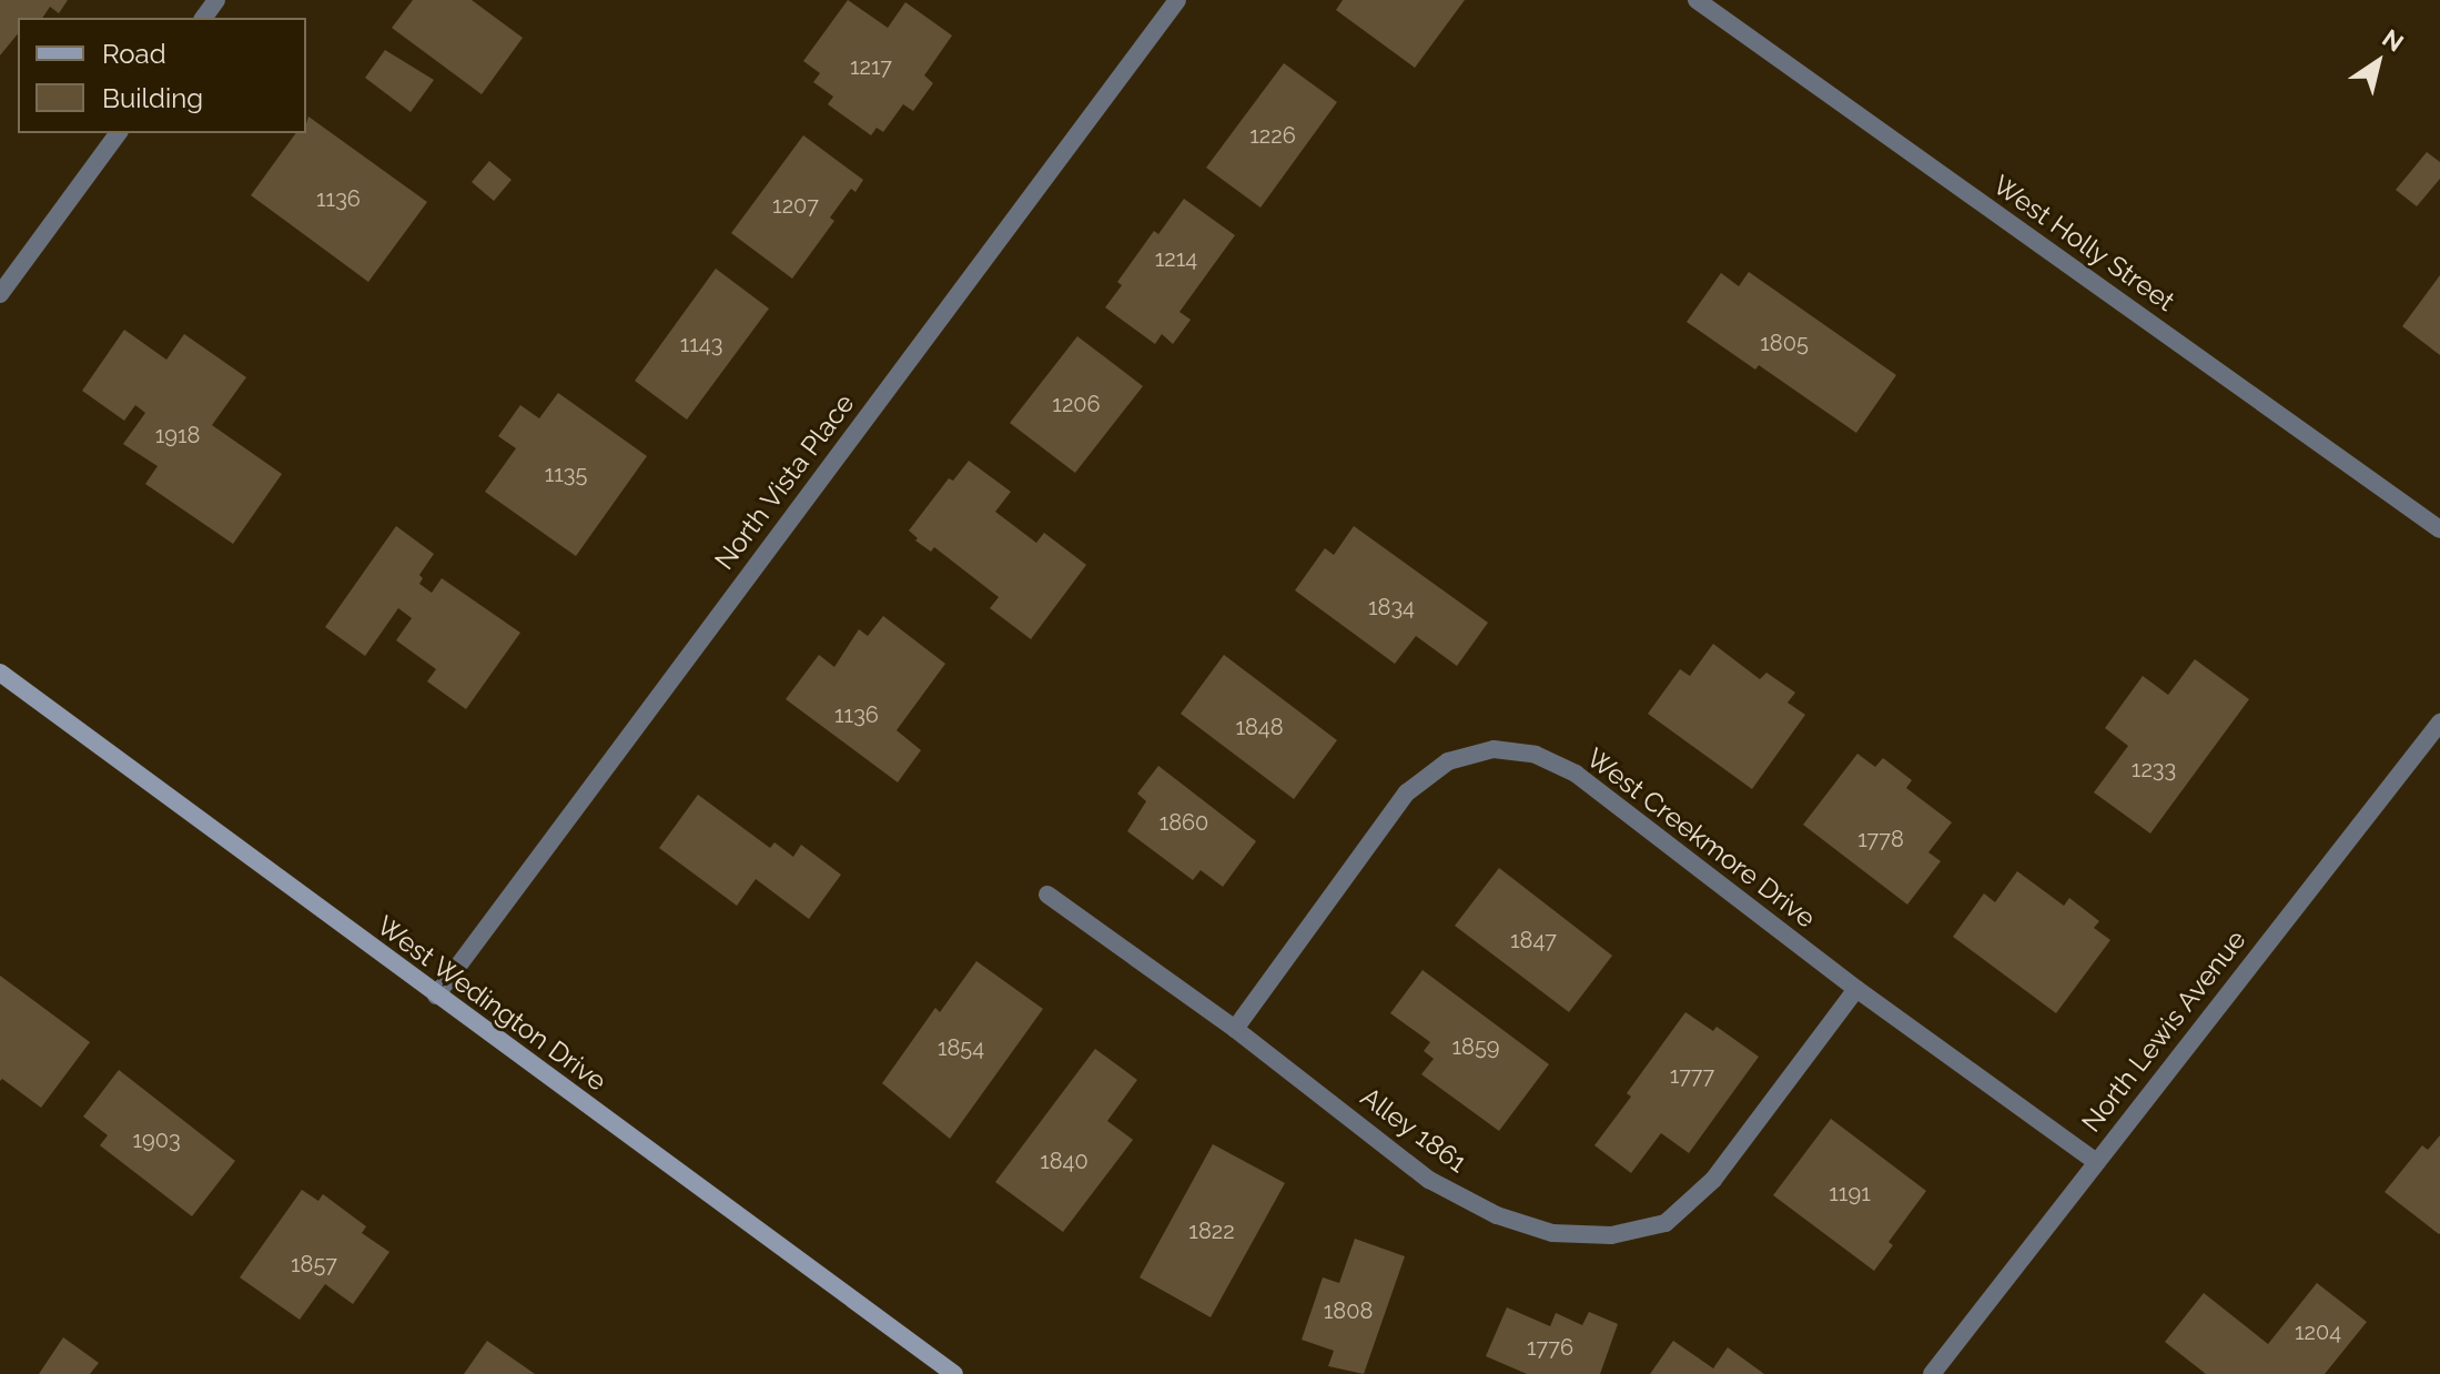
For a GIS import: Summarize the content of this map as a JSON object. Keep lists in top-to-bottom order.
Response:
{
  "streets": {
    "main road": ["West Wedington Drive"],
    "street": [
      "West Holly Street",
      "North Vista Place",
      "West Creekmore Drive",
      "North Lewis Avenue",
      "Alley 1861"
    ]
  },
  "crossings": [
    ["North Vista Place", "West Wedington Drive"],
    ["West Creekmore Drive", "North Lewis Avenue"],
    ["West Creekmore Drive", "Alley 1861"]
  ],
  "house_numbers": [
    "1217",
    "1226",
    "1136",
    "1207",
    "1214",
    "1805",
    "1143",
    "1206",
    "1918",
    "1135",
    "1834",
    "1136",
    "1848",
    "1233",
    "1860",
    "1778",
    "1847",
    "1859",
    "1854",
    "1777",
    "1903",
    "1840",
    "1191",
    "1822",
    "1857",
    "1808",
    "1204",
    "1776"
  ],
  "legend": ["Road", "Building"],
  "north": "top right"
}
